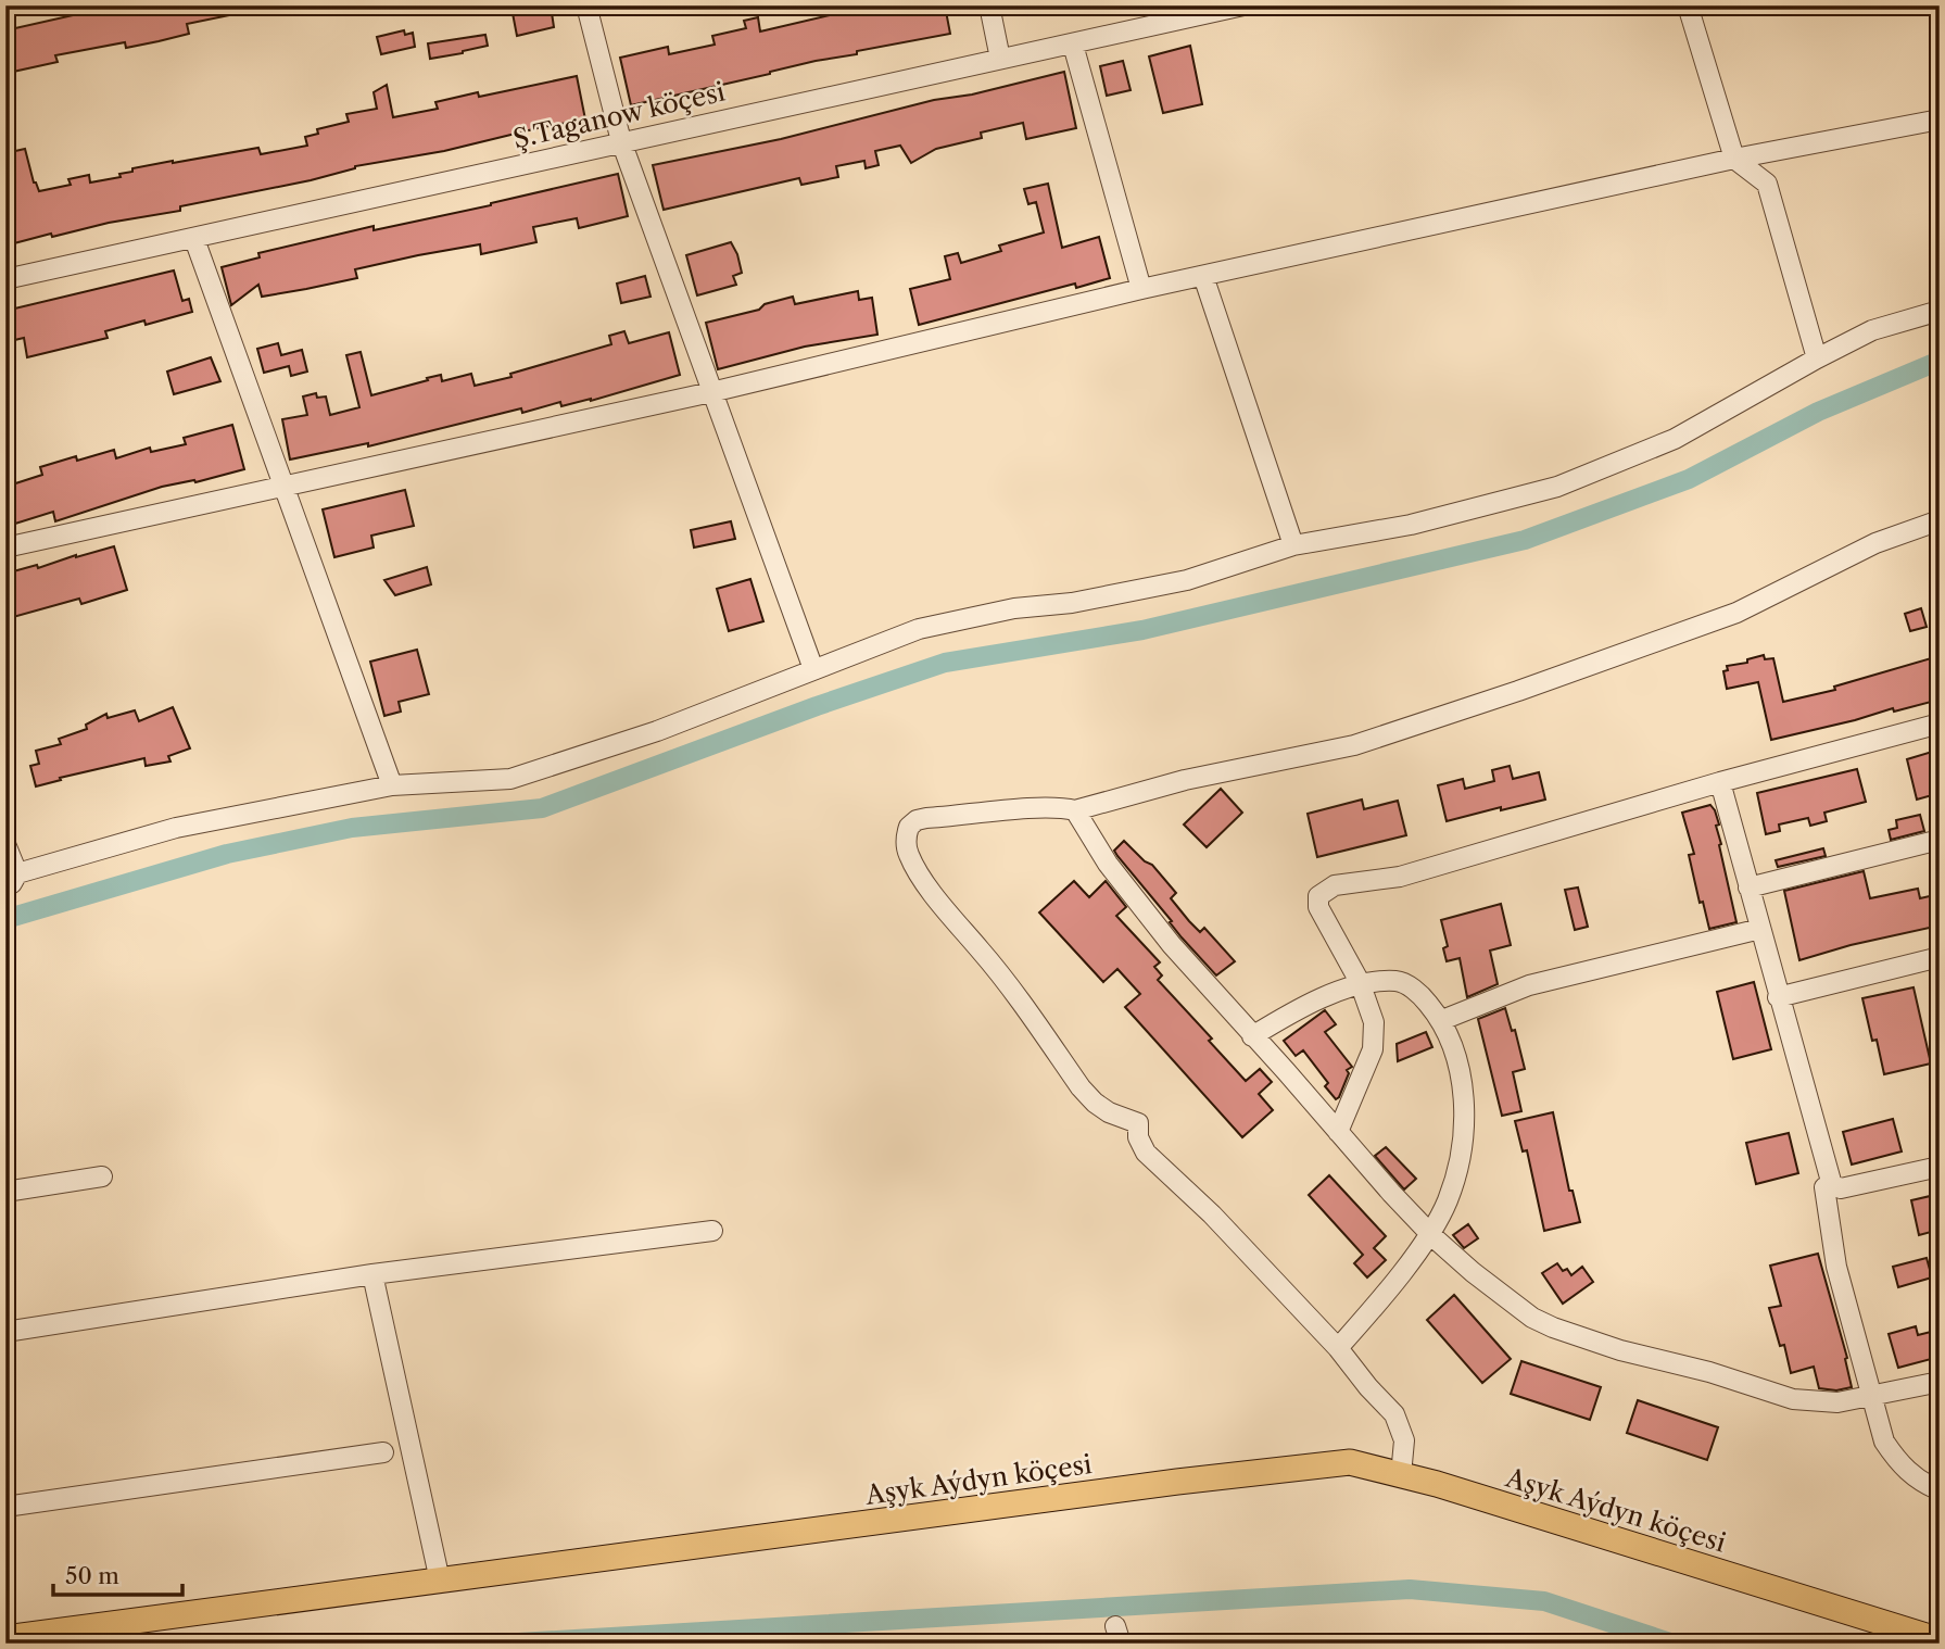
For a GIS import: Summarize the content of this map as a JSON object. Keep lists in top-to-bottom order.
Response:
{
  "streets": {
    "main road": ["Aşyk Aýdyn köçesi"],
    "street": ["Ş.Taganow köçesi"]
  },
  "scale_bar": "50 m"
}
